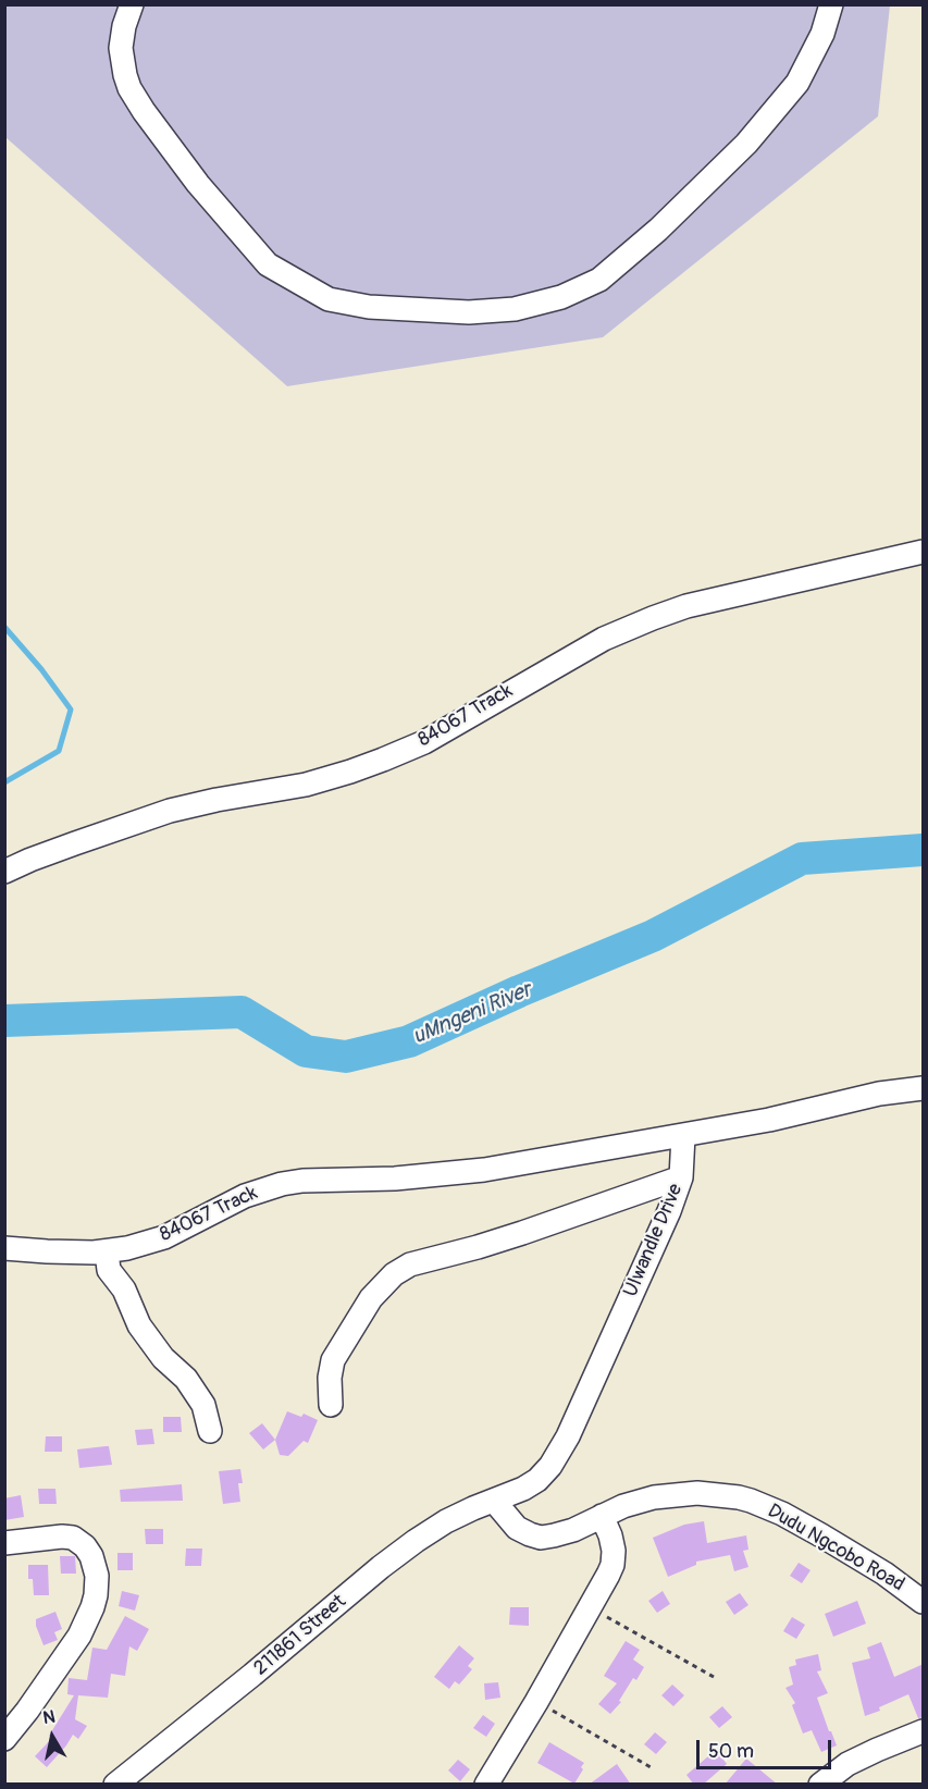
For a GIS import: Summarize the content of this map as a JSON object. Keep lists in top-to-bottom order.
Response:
{
  "streets": {
    "street": [
      "84067 Track",
      "Ulwandle Drive",
      "Dudu Ngcobo Road",
      "211861 Street"
    ]
  },
  "crossings": [
    ["84067 Track", "Ulwandle Drive"],
    ["Ulwandle Drive", "Dudu Ngcobo Road"],
    ["Ulwandle Drive", "211861 Street"],
    ["Dudu Ngcobo Road", "211861 Street"]
  ],
  "water": ["uMngeni River"],
  "scale_bar": "50 m",
  "north": "top"
}
